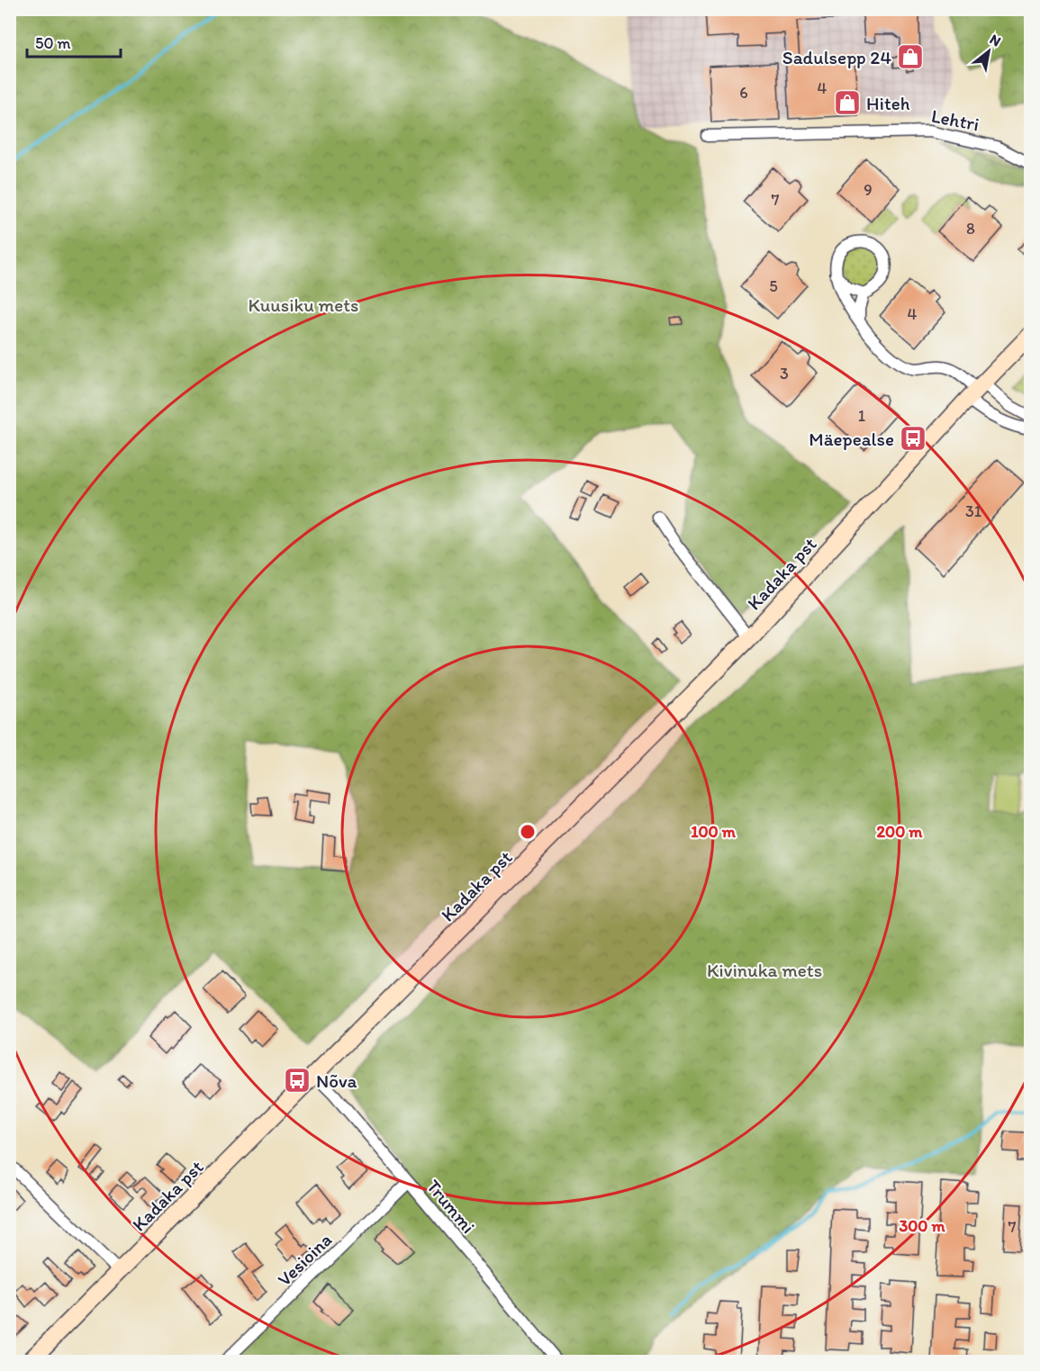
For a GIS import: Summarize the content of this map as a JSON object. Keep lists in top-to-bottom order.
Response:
{
  "streets": {
    "main road": ["Kadaka pst"],
    "street": ["Lehtri", "Trummi", "Vesioina"]
  },
  "crossings": [
    ["Kadaka pst", "Trummi"],
    ["Trummi", "Vesioina"]
  ],
  "parks": ["Kuusiku mets", "Kivinuka mets"],
  "places": {
    "shop": ["Sadulsepp 24", "Hiteh"],
    "bus stop": ["Mäepealse", "Nõva"]
  },
  "house_numbers": [
    "4",
    "6",
    "9",
    "7",
    "8",
    "5",
    "4",
    "3",
    "1",
    "31",
    "7"
  ],
  "scale_bar": "50 m",
  "north": "top right",
  "rings": ["100 m", "200 m", "300 m"]
}
